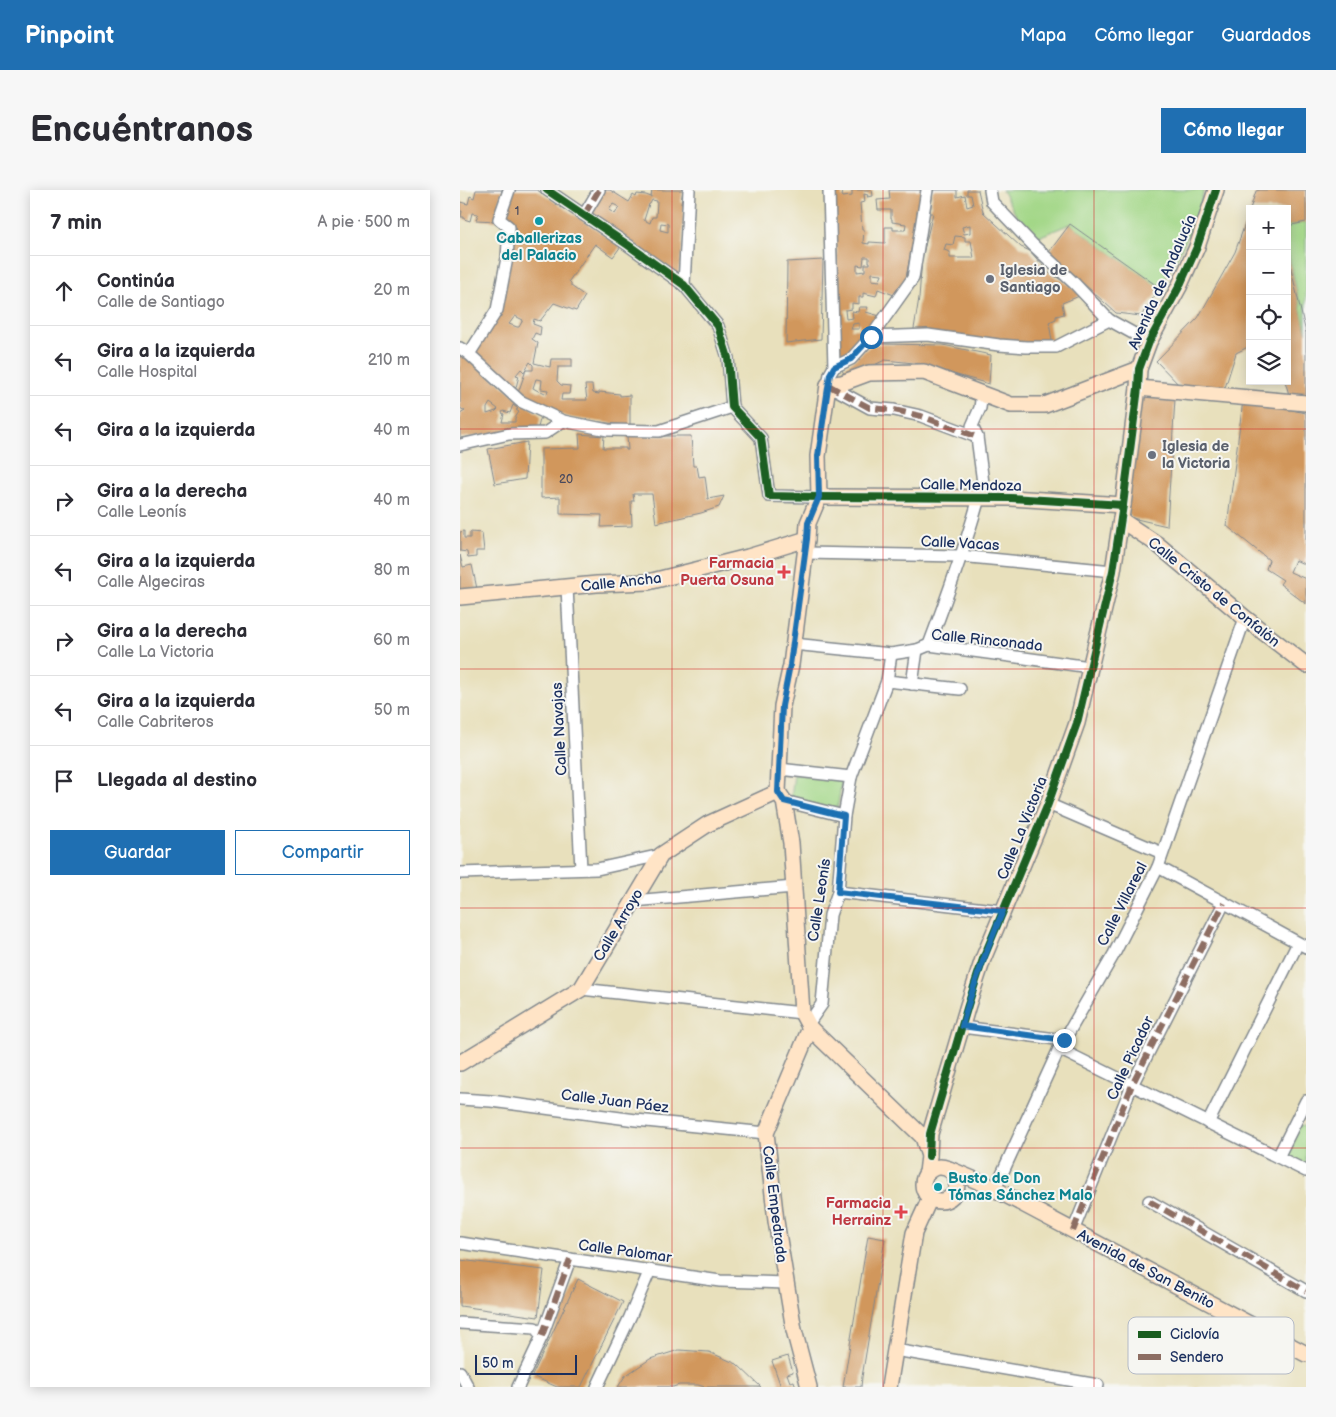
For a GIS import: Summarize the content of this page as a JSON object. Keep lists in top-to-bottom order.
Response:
{
  "streets": {
    "street": [
      "Avenida de Andalucía",
      "Calle Mendoza",
      "Calle Vacas",
      "Calle Ancha",
      "Calle Cristo de Confalón",
      "Calle Rinconada",
      "Calle Navajas",
      "Calle La Victoria",
      "Calle Leonís",
      "Calle Villareal",
      "Calle Arroyo",
      "Calle Picador",
      "Calle Juan Páez",
      "Calle Empedrada",
      "Calle Palomar",
      "Avenida de San Benito"
    ]
  },
  "crossings": [
    ["Avenida de Andalucía", "Calle Mendoza"],
    ["Avenida de Andalucía", "Calle Cristo de Confalón"],
    ["Avenida de Andalucía", "Calle La Victoria"],
    ["Calle Mendoza", "Calle Cristo de Confalón"],
    ["Calle Mendoza", "Calle La Victoria"],
    ["Calle Mendoza", "Calle Empedrada"],
    ["Calle Vacas", "Calle Ancha"],
    ["Calle Vacas", "Calle La Victoria"],
    ["Calle Vacas", "Calle Empedrada"],
    ["Calle Ancha", "Calle Navajas"],
    ["Calle Ancha", "Calle Empedrada"],
    ["Calle Cristo de Confalón", "Calle La Victoria"],
    ["Calle Cristo de Confalón", "Calle Villareal"],
    ["Calle Rinconada", "Calle La Victoria"],
    ["Calle Rinconada", "Calle Leonís"],
    ["Calle Rinconada", "Calle Empedrada"],
    ["Calle Leonís", "Calle Empedrada"],
    ["Calle Villareal", "Avenida de San Benito"],
    ["Calle Arroyo", "Calle Empedrada"],
    ["Calle Picador", "Avenida de San Benito"],
    ["Calle Juan Páez", "Calle Empedrada"],
    ["Calle Empedrada", "Calle Palomar"]
  ],
  "places": {
    "other": [
      "Caballerizas del Palacio",
      "Iglesia de Santiago",
      "Iglesia de la Victoria",
      "Busto de Don Tómas Sánchez Malo"
    ],
    "health": ["Farmacia Puerta Osuna", "Farmacia Herrainz"]
  },
  "house_numbers": ["1", "20"],
  "legend": ["Ciclovía", "Sendero"],
  "scale_bar": "50 m",
  "page": {
    "header": "Pinpoint",
    "nav": ["Mapa", "Cómo llegar", "Guardados"],
    "buttons": [
      "Cómo llegar",
      ["Guardar", "Compartir"]
    ],
    "title": "Encuéntranos",
    "heading": ["7 min", "A pie · 500 m"],
    "map_buttons": ["+", "−"],
    "list": [
      ["Continúa", "Calle de Santiago", "20 m"],
      ["Gira a la izquierda", "Calle Hospital", "210 m"],
      ["Gira a la izquierda", "40 m"],
      ["Gira a la derecha", "Calle Leonís", "40 m"],
      ["Gira a la izquierda", "Calle Algeciras", "80 m"],
      ["Gira a la derecha", "Calle La Victoria", "60 m"],
      ["Gira a la izquierda", "Calle Cabriteros", "50 m"],
      "Llegada al destino"
    ],
    "scale": "50 m"
  }
}
